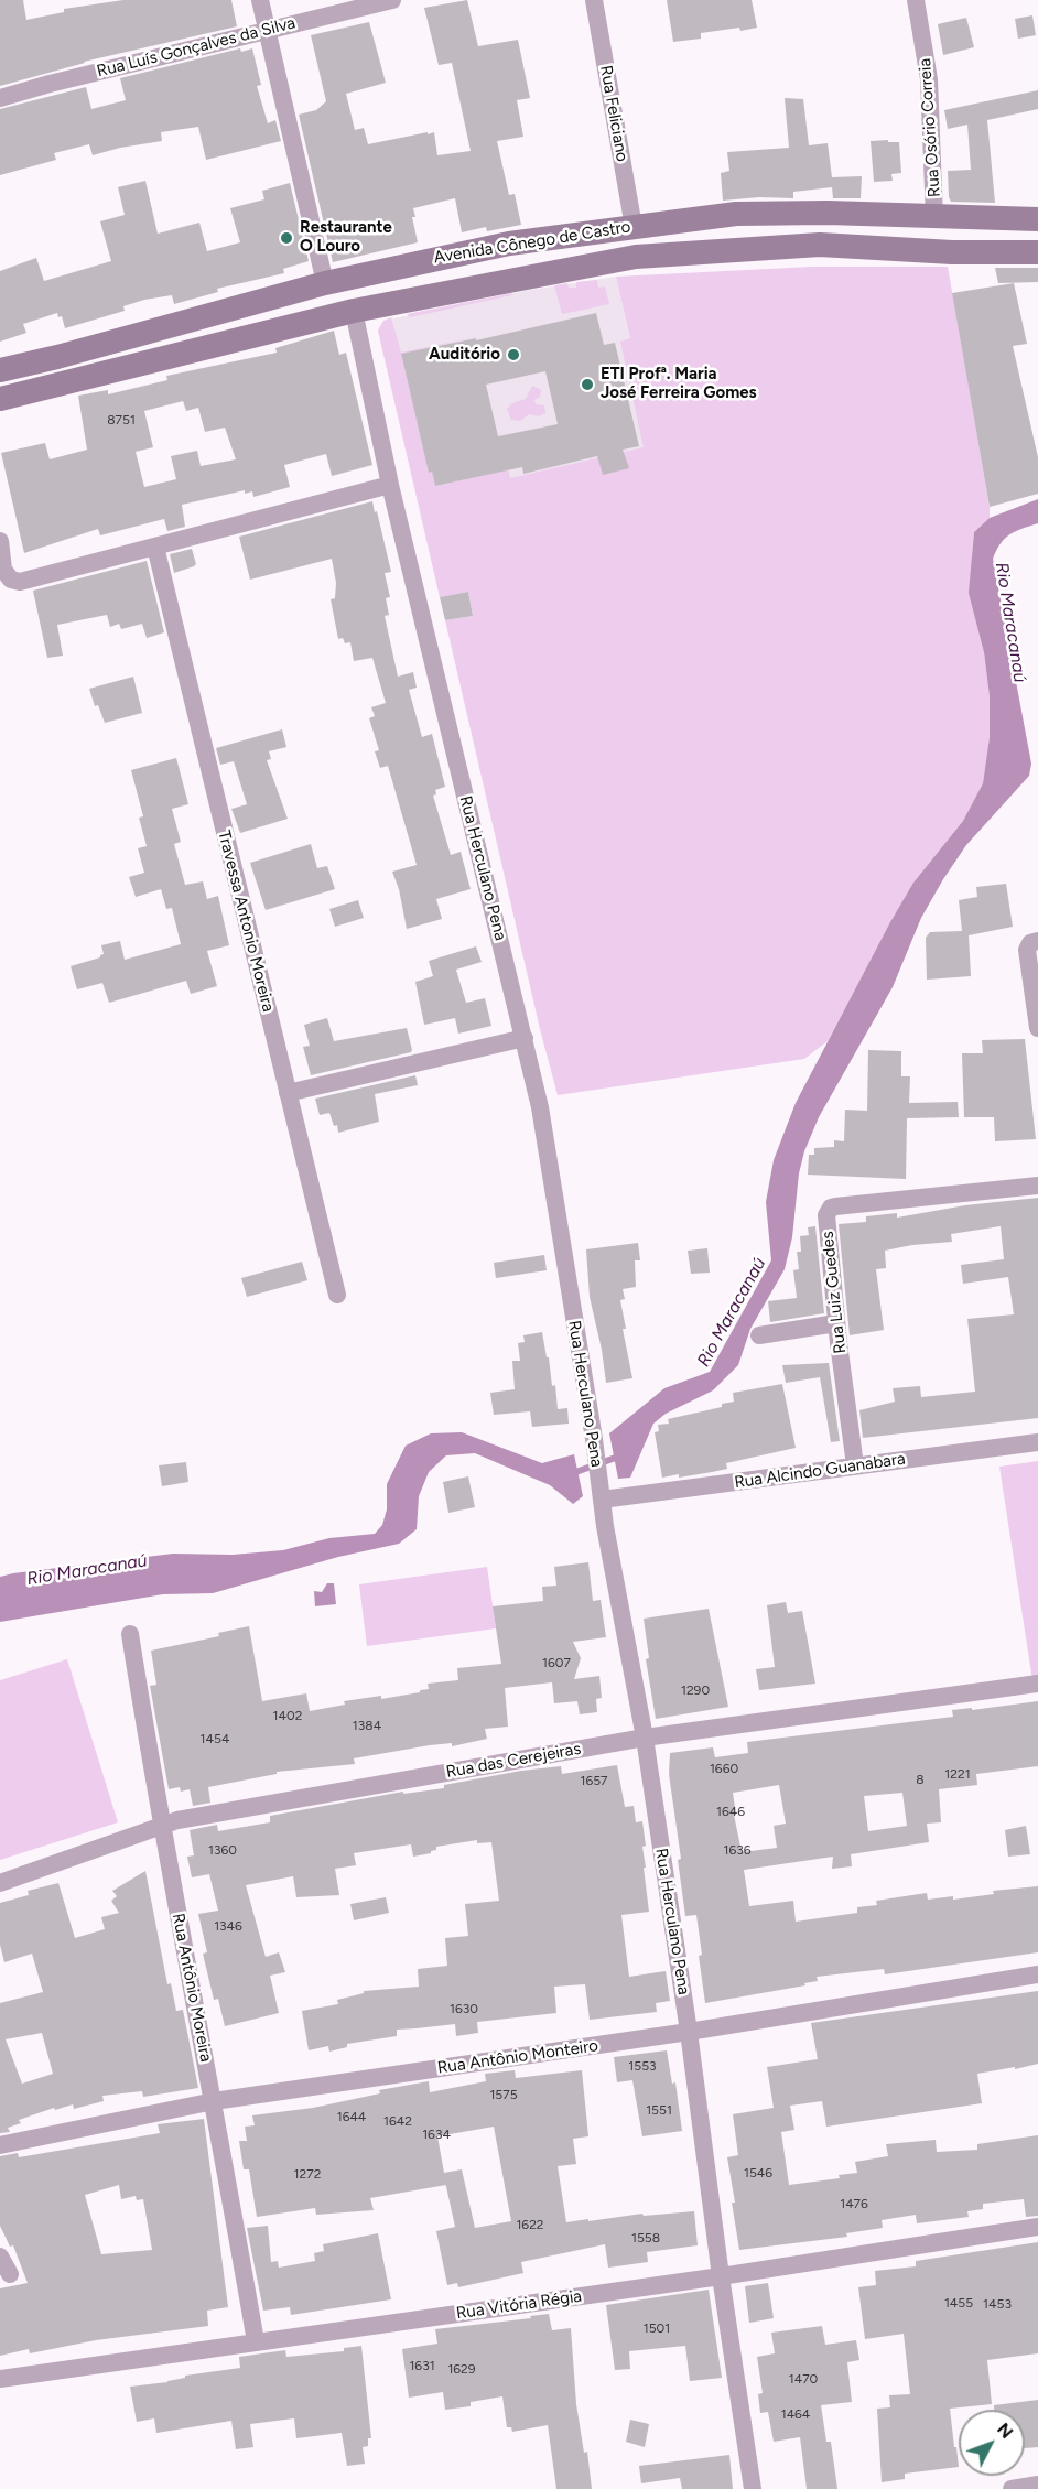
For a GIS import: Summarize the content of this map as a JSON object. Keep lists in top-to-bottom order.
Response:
{
  "streets": {
    "main road": ["Avenida Cônego de Castro"],
    "street": [
      "Rua Luís Gonçalves da Silva",
      "Rua Feliciano",
      "Rua Osório Correia",
      "Rua Herculano Pena",
      "Travessa Antonio Moreira",
      "Rua Luiz Guedes",
      "Rua Alcindo Guanabara",
      "Rua das Cerejeiras",
      "Rua Antônio Moreira",
      "Rua Antônio Monteiro",
      "Rua Vitória Régia"
    ]
  },
  "crossings": [
    ["Rua Feliciano", "Avenida Cônego de Castro"],
    ["Rua Osório Correia", "Avenida Cônego de Castro"],
    ["Avenida Cônego de Castro", "Rua Herculano Pena"],
    ["Rua Herculano Pena", "Rua Alcindo Guanabara"],
    ["Rua Herculano Pena", "Rua das Cerejeiras"],
    ["Rua Herculano Pena", "Rua Antônio Monteiro"],
    ["Rua Herculano Pena", "Rua Vitória Régia"],
    ["Rua Luiz Guedes", "Rua Alcindo Guanabara"],
    ["Rua das Cerejeiras", "Rua Antônio Moreira"],
    ["Rua Antônio Moreira", "Rua Antônio Monteiro"],
    ["Rua Antônio Moreira", "Rua Vitória Régia"]
  ],
  "water": ["Rio Maracanaú"],
  "places": ["Restaurante O Louro", "Auditório", "ETI Profª. Maria José Ferreira Gomes"],
  "house_numbers": [
    "8751",
    "1607",
    "1290",
    "1402",
    "1384",
    "1454",
    "1660",
    "1221",
    "8",
    "1657",
    "1646",
    "1360",
    "1636",
    "1346",
    "1630",
    "1553",
    "1575",
    "1551",
    "1644",
    "1642",
    "1634",
    "1546",
    "1272",
    "1476",
    "1622",
    "1558",
    "1455",
    "1453",
    "1501",
    "1631",
    "1629",
    "1470",
    "1464"
  ],
  "north": "top right"
}
